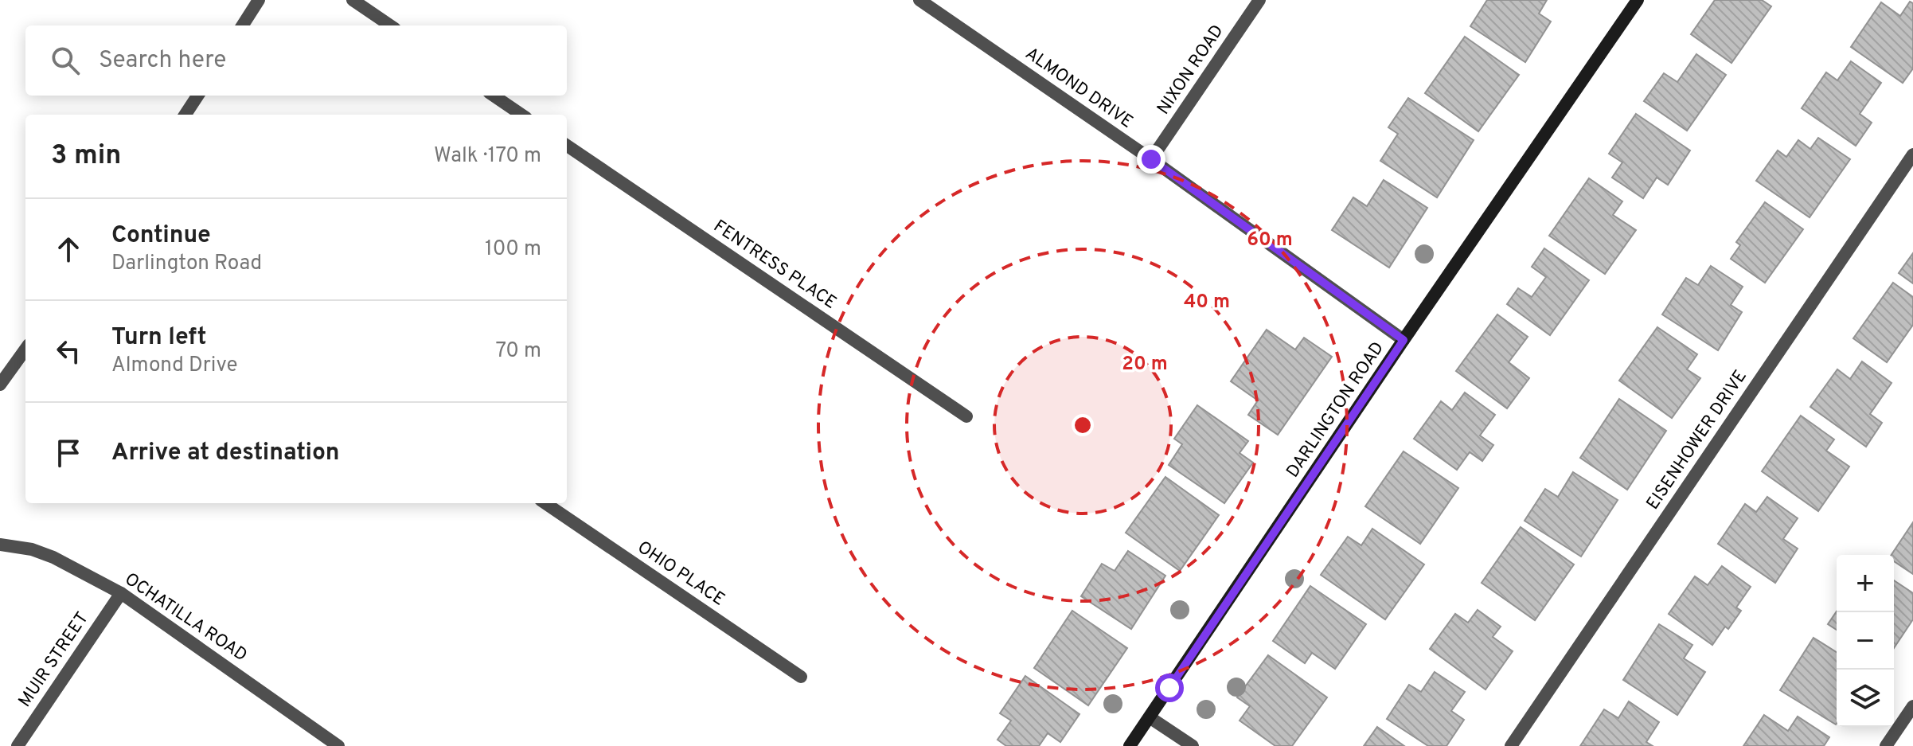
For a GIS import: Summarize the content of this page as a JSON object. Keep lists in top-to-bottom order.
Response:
{
  "streets": {
    "street": [
      "NIXON ROAD",
      "ALMOND DRIVE",
      "FENTRESS PLACE",
      "DARLINGTON ROAD",
      "EISENHOWER DRIVE",
      "OHIO PLACE",
      "OCHATILLA ROAD",
      "MUIR STREET"
    ]
  },
  "crossings": [
    ["NIXON ROAD", "ALMOND DRIVE"],
    ["ALMOND DRIVE", "DARLINGTON ROAD"],
    ["OCHATILLA ROAD", "MUIR STREET"]
  ],
  "page": {
    "search": "Search here",
    "heading": ["3 min", "Walk · 170 m"],
    "list": [
      ["Continue", "Darlington Road", "100 m"],
      ["Turn left", "Almond Drive", "70 m"],
      "Arrive at destination"
    ],
    "map_buttons": ["+", "−"]
  },
  "rings": ["60 m", "40 m", "20 m"]
}
